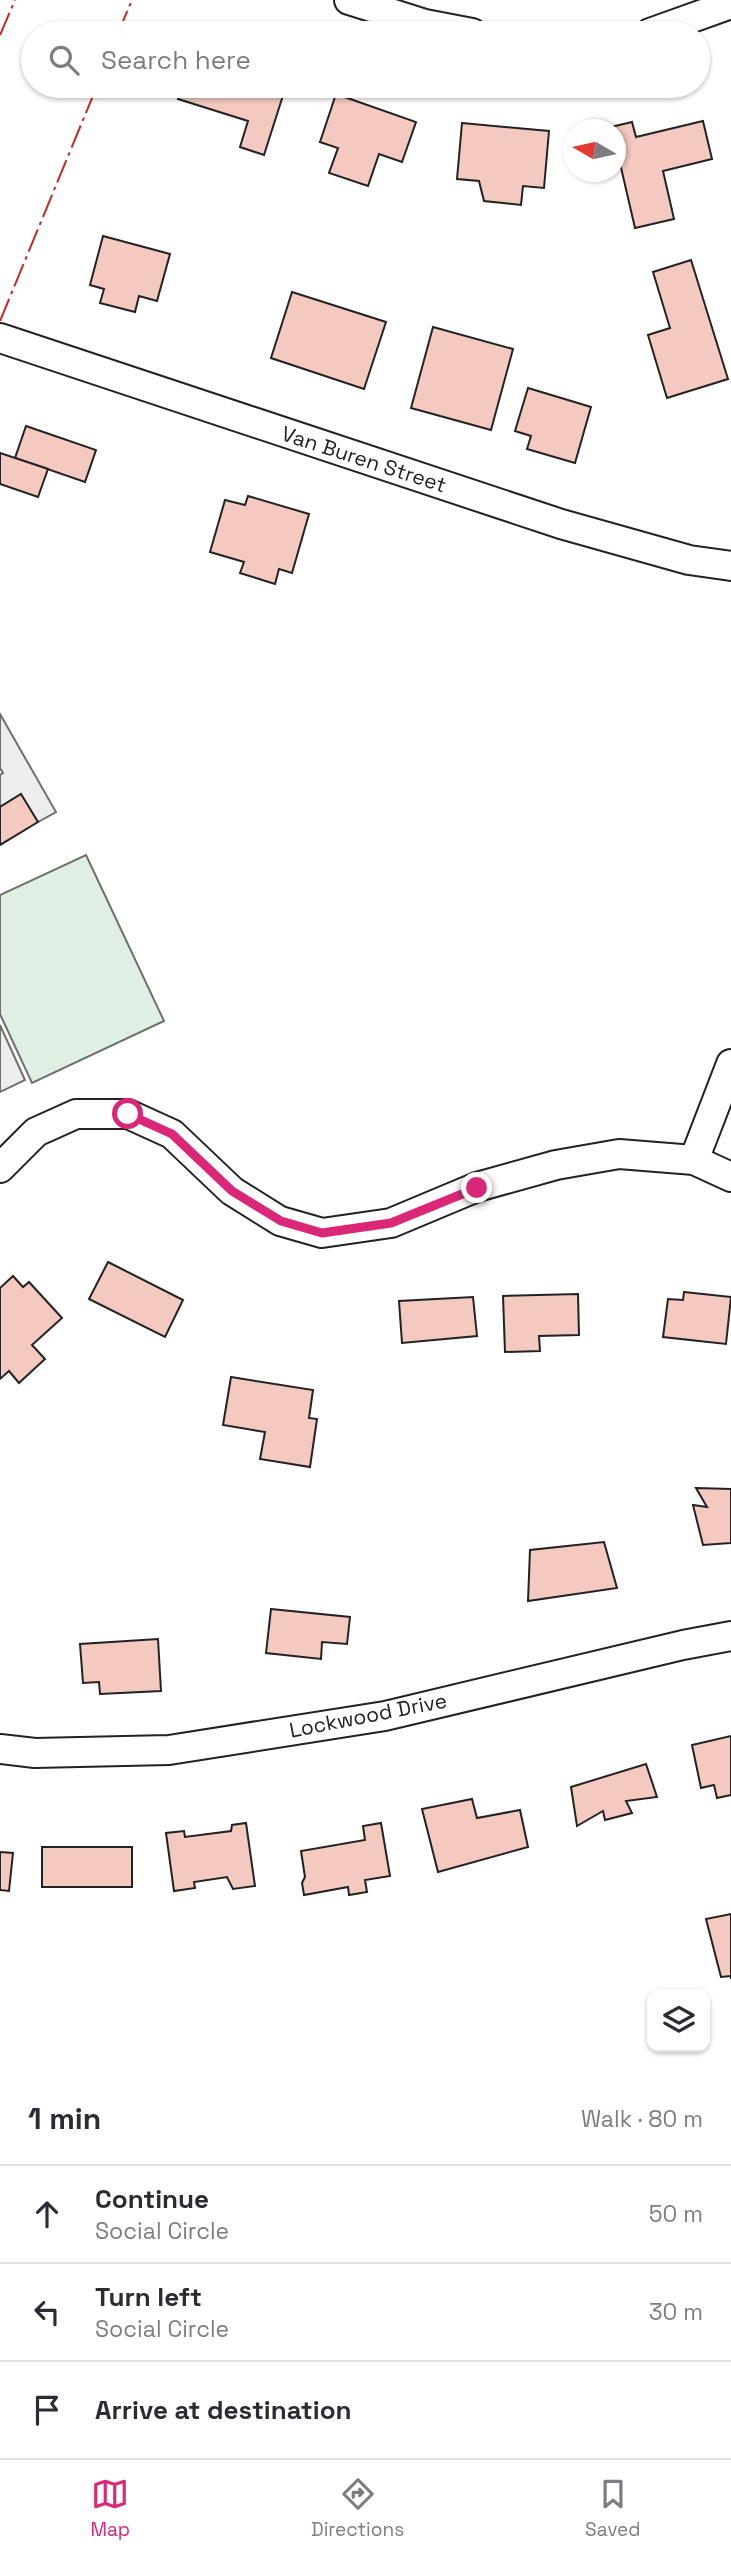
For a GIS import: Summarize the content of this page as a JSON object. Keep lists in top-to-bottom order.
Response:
{
  "streets": {
    "street": ["Van Buren Street", "Lockwood Drive"]
  },
  "north": "left",
  "page": {
    "search": "Search here",
    "heading": ["1 min", "Walk · 80 m"],
    "list": [
      ["Continue", "Social Circle", "50 m"],
      ["Turn left", "Social Circle", "30 m"],
      "Arrive at destination"
    ],
    "nav": ["Map", "Directions", "Saved"]
  }
}
